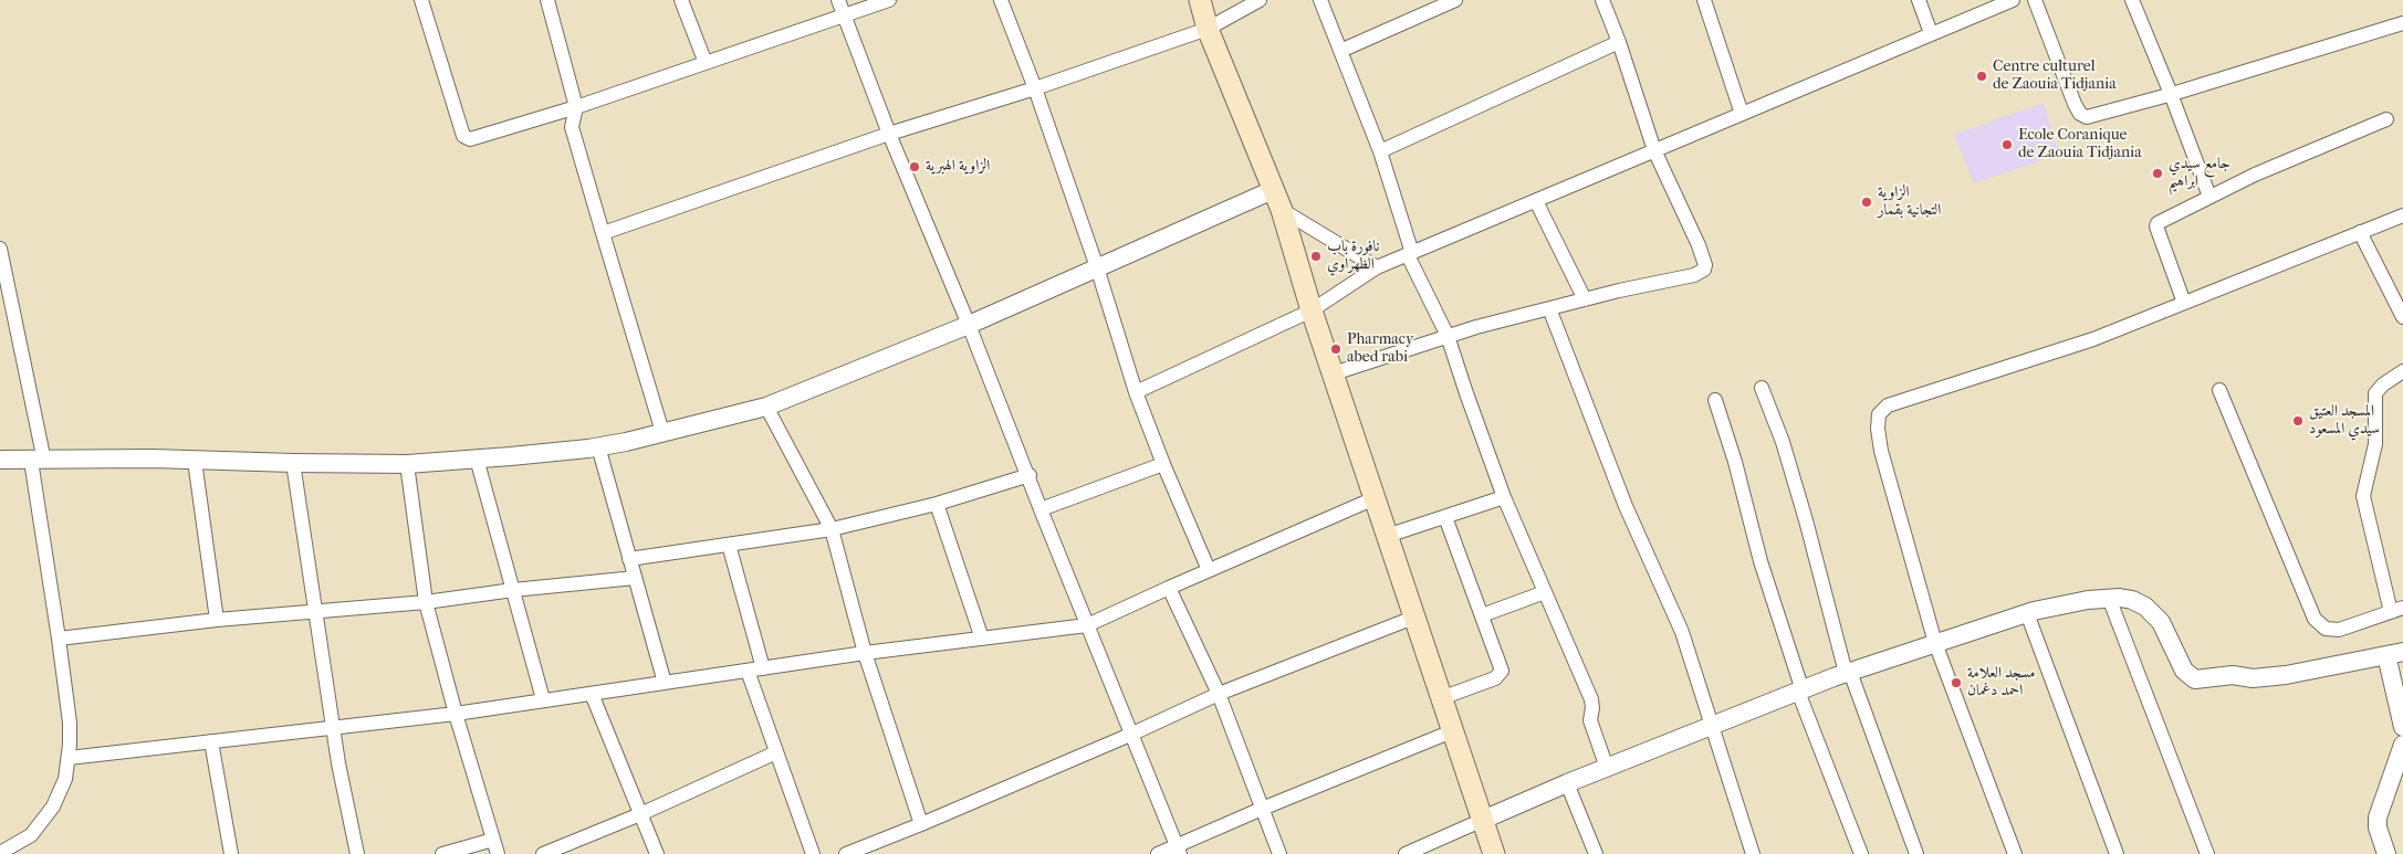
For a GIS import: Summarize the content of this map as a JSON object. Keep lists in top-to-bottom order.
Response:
{
  "places": [
    "Centre culturel de Zaouia Tidjania",
    "Ecole Coranique de Zaouia Tidjania",
    "الزاوية الهبرية",
    "جامع سيدي ابراهيم",
    "الزاوية التجانية بقمار",
    "نافورة باب الظهراوي",
    "Pharmacy abed rabi",
    "المسجد العتيق سيدي المسعود",
    "مسجد العلامة احمد دغمان"
  ]
}
